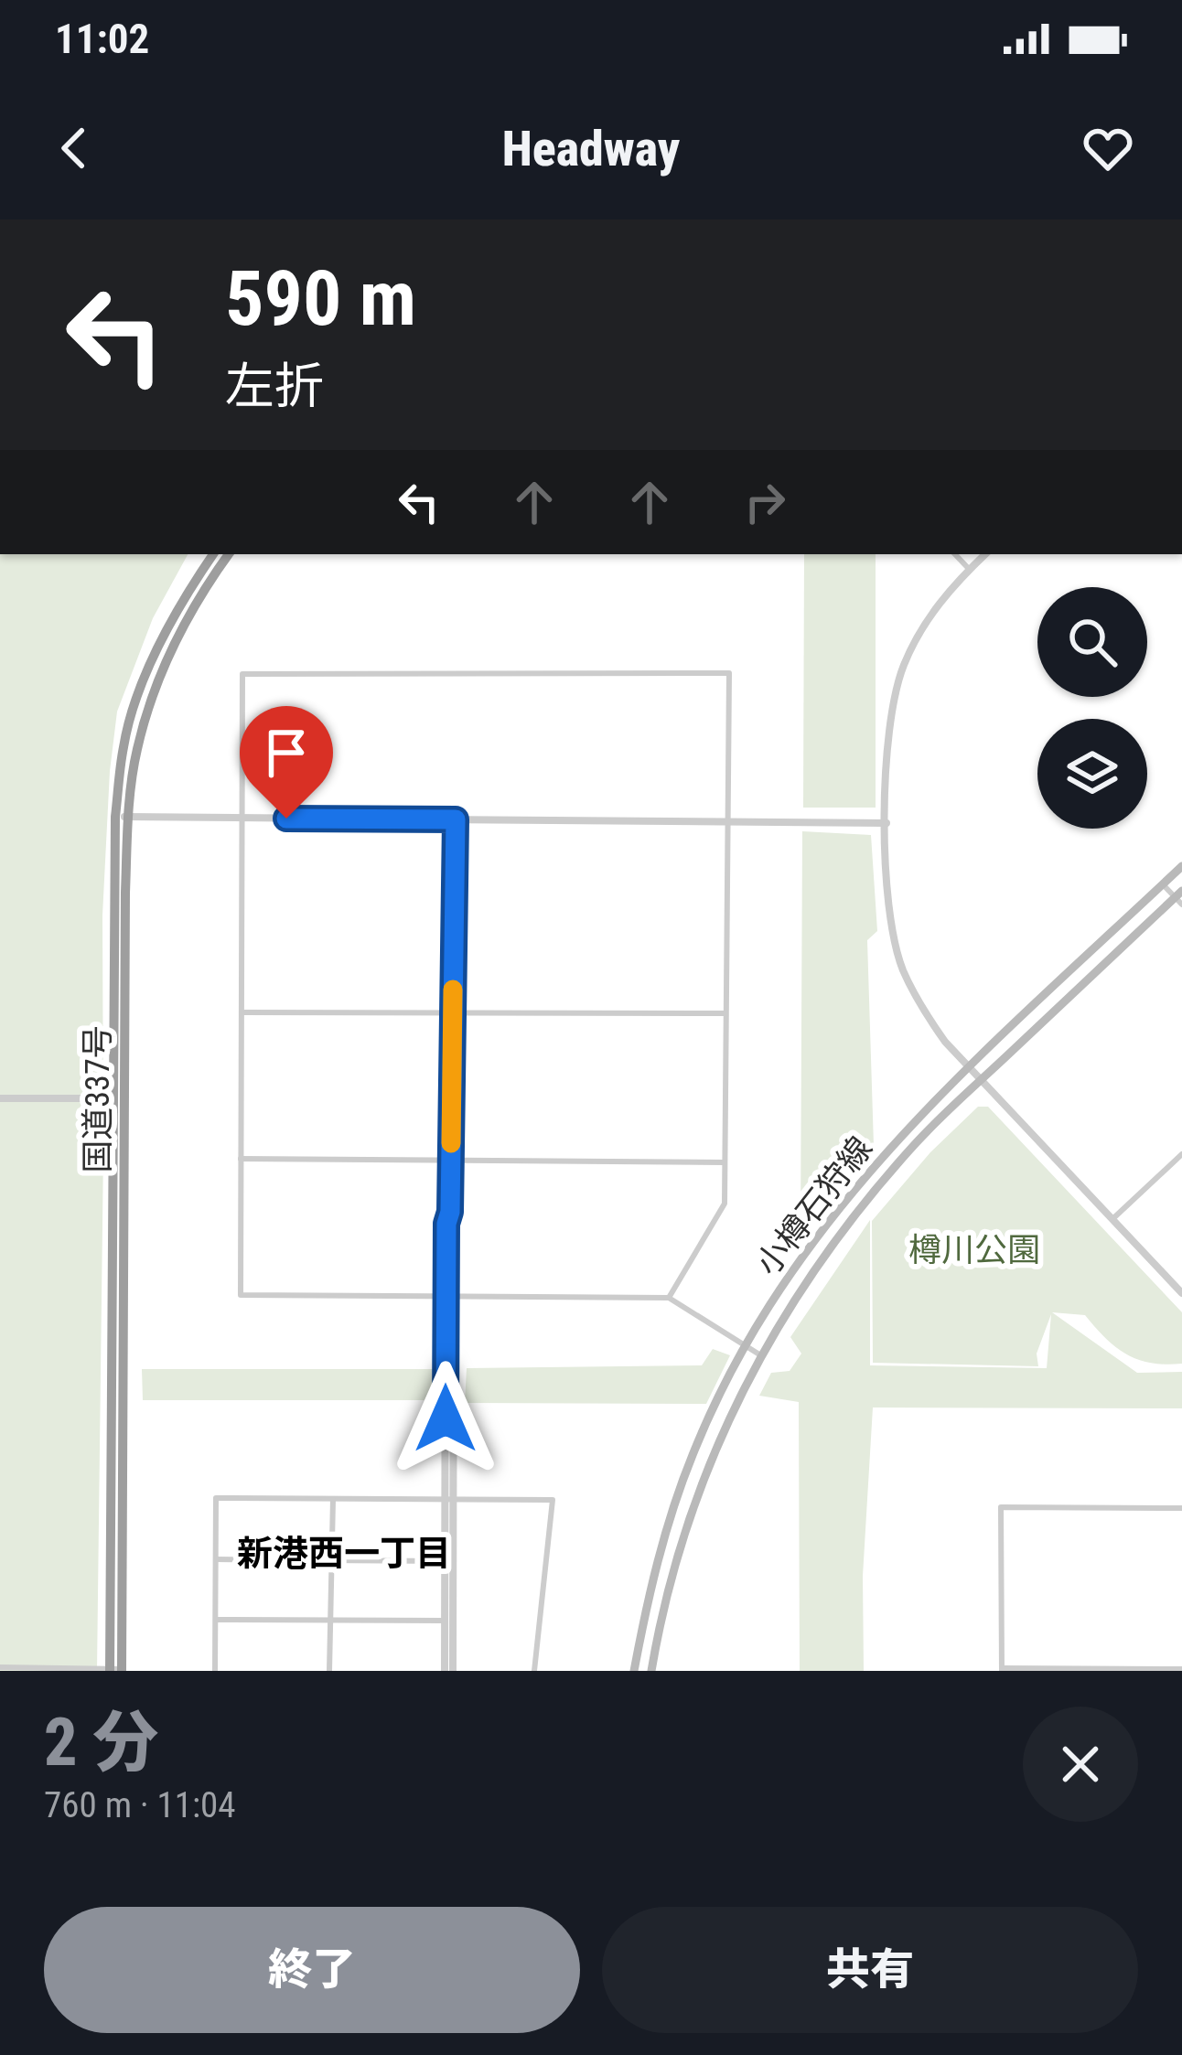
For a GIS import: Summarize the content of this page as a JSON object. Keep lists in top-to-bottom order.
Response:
{
  "streets": {
    "highway": ["国道337号"],
    "main road": ["小樽石狩線"]
  },
  "districts": ["新港西一丁目"],
  "parks": ["樽川公園"],
  "page": {
    "status": "11:02",
    "header": "Headway",
    "turn": ["590 m", "左折"],
    "heading": ["2 分", "760 m · 11:04"],
    "buttons": ["終了", "共有"]
  }
}
